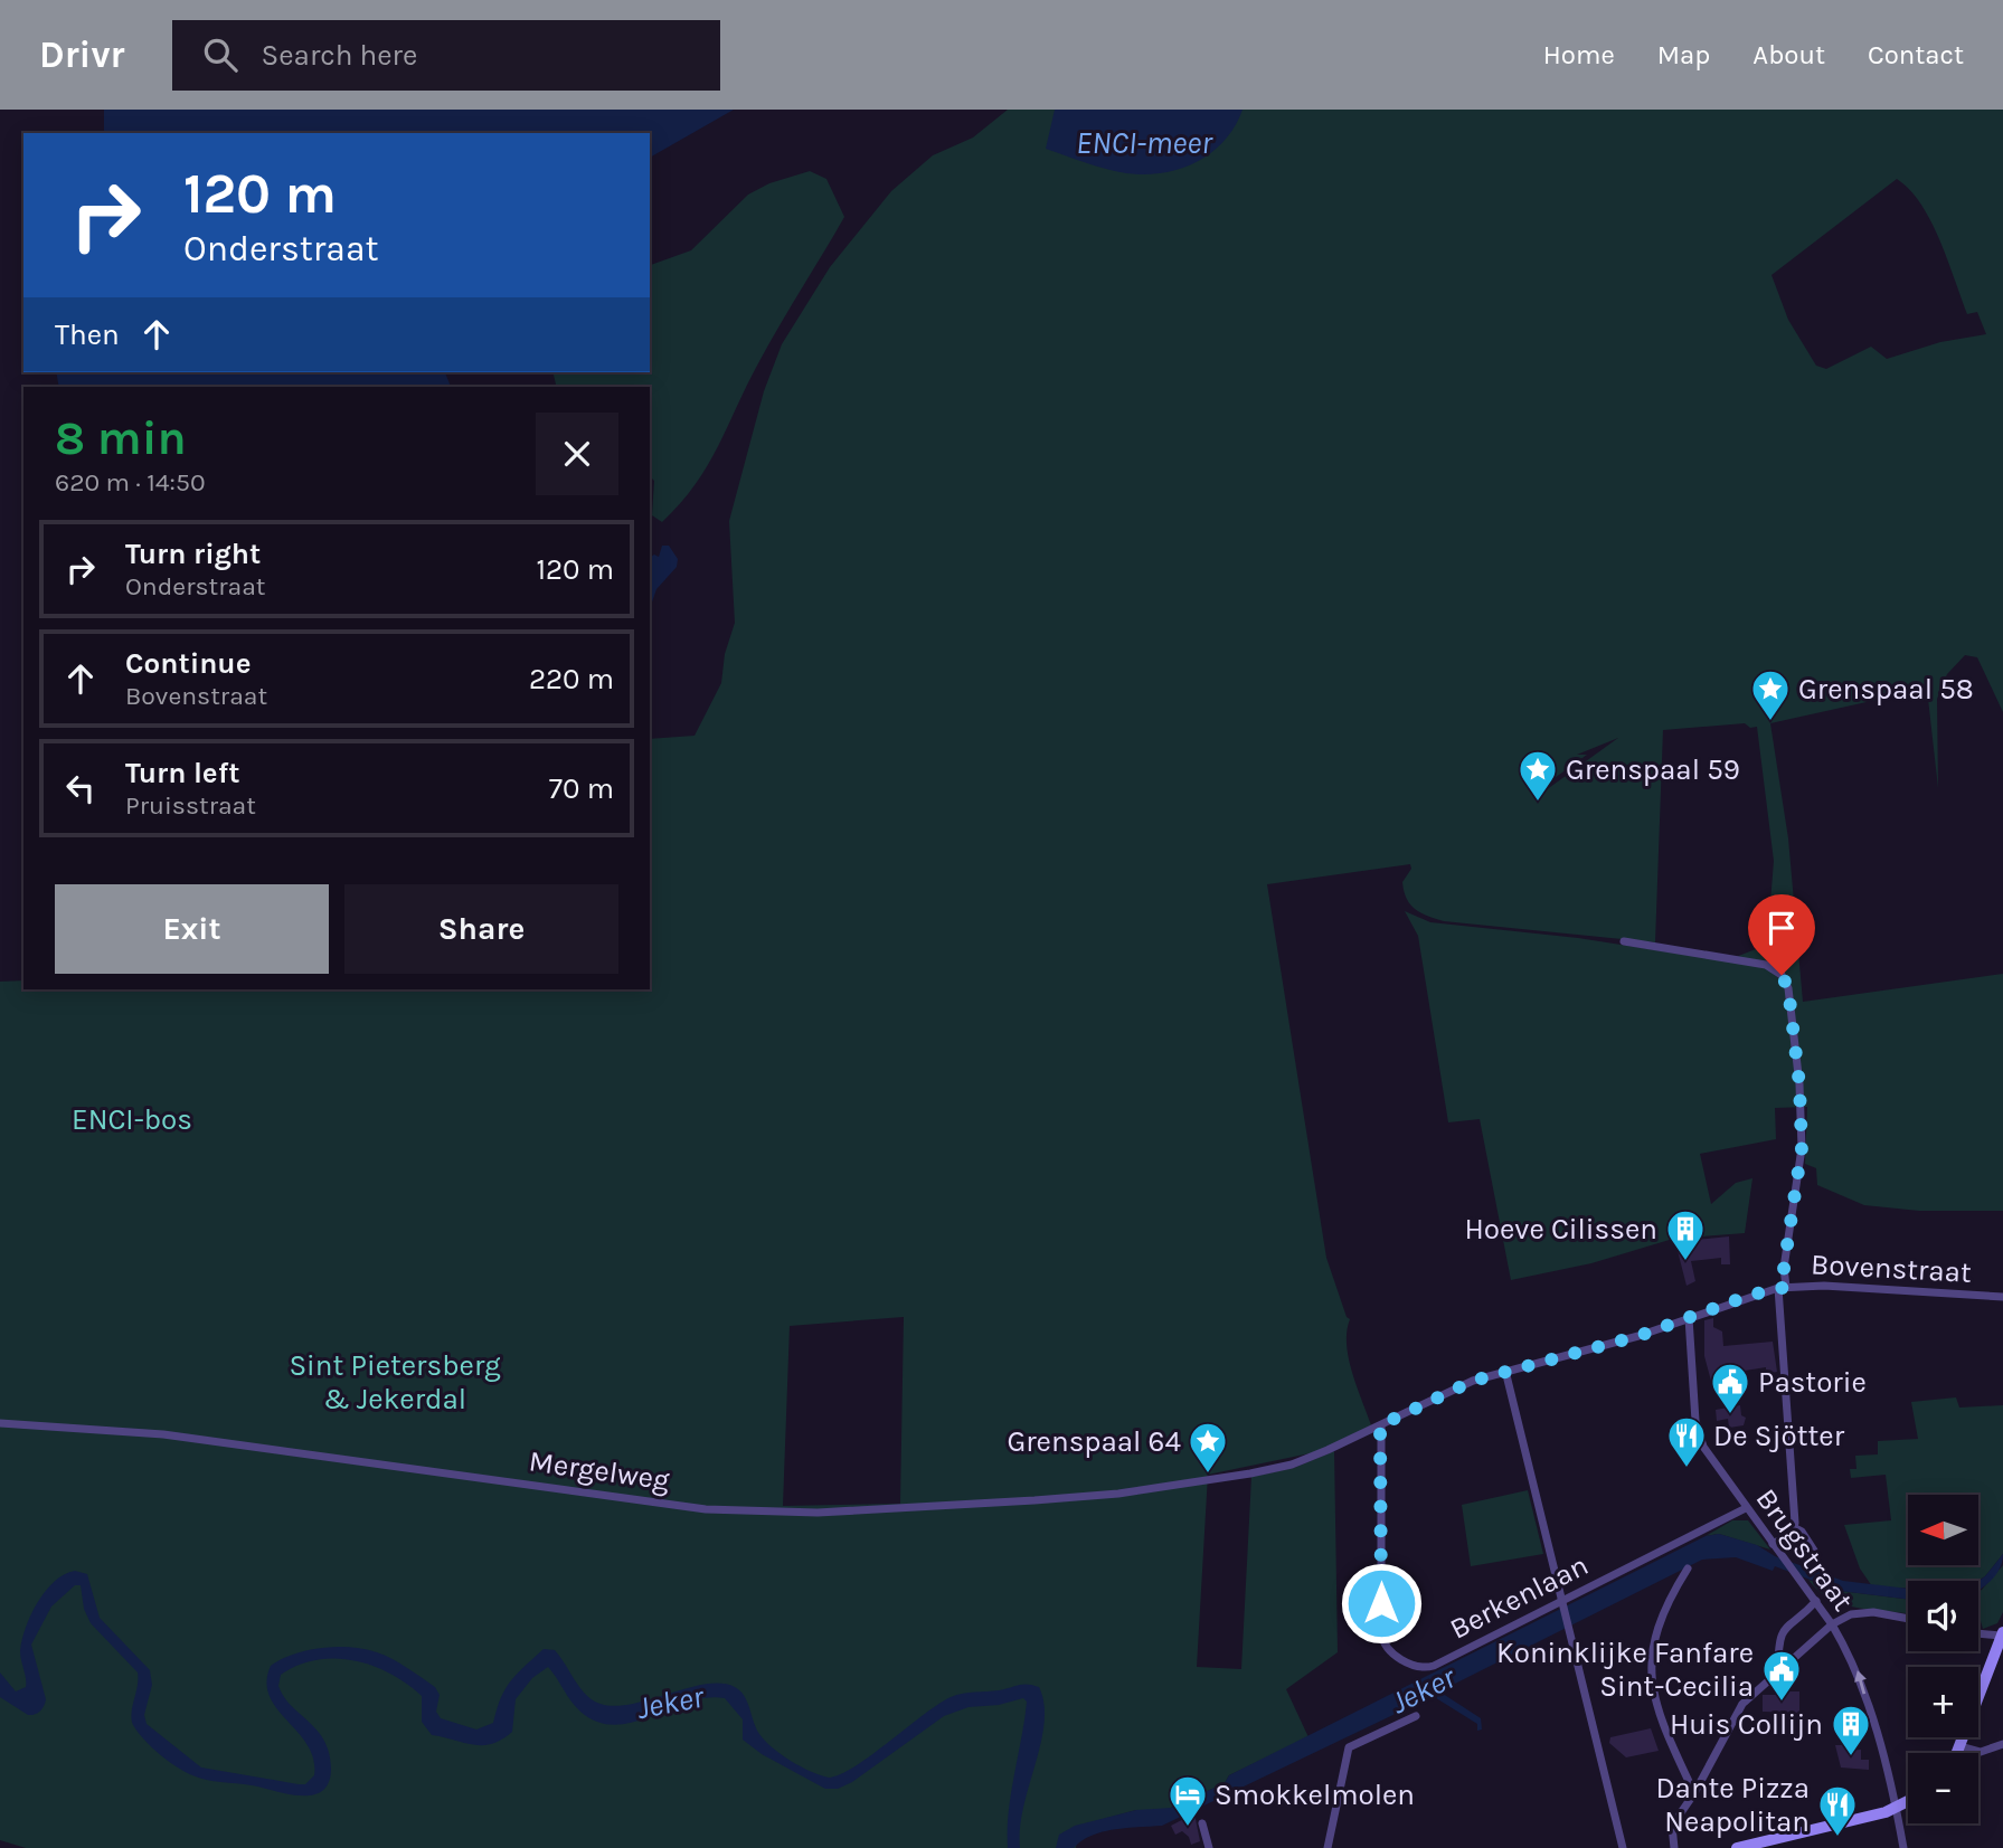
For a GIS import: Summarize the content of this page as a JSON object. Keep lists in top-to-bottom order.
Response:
{
  "streets": {
    "street": [
      "Bovenstraat",
      "Mergelweg",
      "Brugstraat",
      "Berkenlaan"
    ]
  },
  "crossings": [
    ["Bovenstraat", "Mergelweg"],
    ["Bovenstraat", "Brugstraat"],
    ["Bovenstraat", "Berkenlaan"],
    ["Mergelweg", "Berkenlaan"],
    ["Brugstraat", "Berkenlaan"]
  ],
  "water": ["ENCI-meer", "Jeker"],
  "parks": ["ENCI-bos", "Sint Pietersberg & Jekerdal"],
  "places": {
    "place": ["Grenspaal 58", "Grenspaal 59", "Grenspaal 64"],
    "building": ["Hoeve Cilissen", "Huis Collijn"],
    "public building": ["Pastorie", "Koninklijke Fanfare Sint-Cecilia"],
    "restaurant": ["De Sjötter", "Dante Pizza Neapolitan"],
    "hotel": ["Smokkelmolen"]
  },
  "north": "left",
  "page": {
    "header": "Drivr",
    "search": "Search here",
    "nav": [
      "Home",
      "Map",
      "About",
      "Contact"
    ],
    "turn": ["120 m", "Onderstraat"],
    "then": "Then",
    "heading": ["8 min", "620 m · 14:50"],
    "list": [
      {
        "name": "Turn right",
        "note": "Onderstraat",
        "value": "120 m"
      },
      {
        "name": "Continue",
        "note": "Bovenstraat",
        "value": "220 m"
      },
      {
        "name": "Turn left",
        "note": "Pruisstraat",
        "value": "70 m"
      }
    ],
    "buttons": ["Exit", "Share"],
    "map_buttons": ["+", "−"]
  }
}
